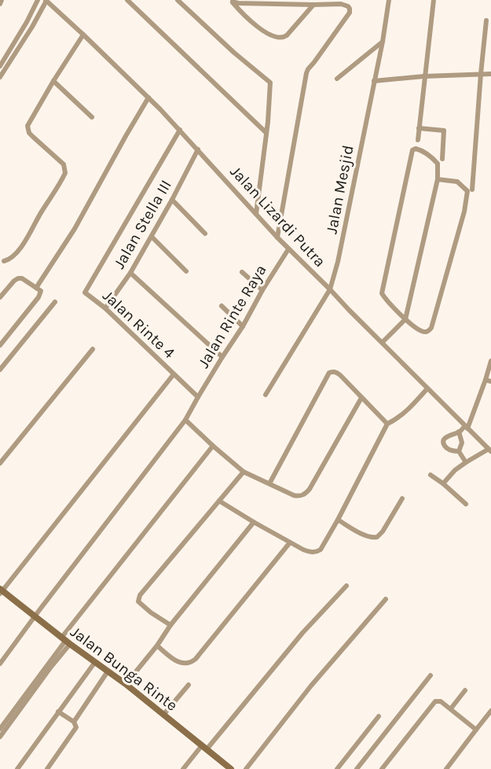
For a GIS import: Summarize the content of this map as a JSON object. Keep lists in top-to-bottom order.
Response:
{
  "streets": {
    "street": [
      "Jalan Mesjid",
      "Jalan Lizardi Putra",
      "Jalan Stella III",
      "Jalan Rinte Raya",
      "Jalan Rinte 4",
      "Jalan Bunga Rinte"
    ]
  },
  "crossings": [
    ["Jalan Mesjid", "Jalan Lizardi Putra"],
    ["Jalan Lizardi Putra", "Jalan Stella III"],
    ["Jalan Lizardi Putra", "Jalan Rinte Raya"],
    ["Jalan Lizardi Putra", "Jalan Rinte 4"],
    ["Jalan Stella III", "Jalan Rinte 4"],
    ["Jalan Rinte Raya", "Jalan Rinte 4"],
    ["Jalan Rinte Raya", "Jalan Bunga Rinte"]
  ]
}
